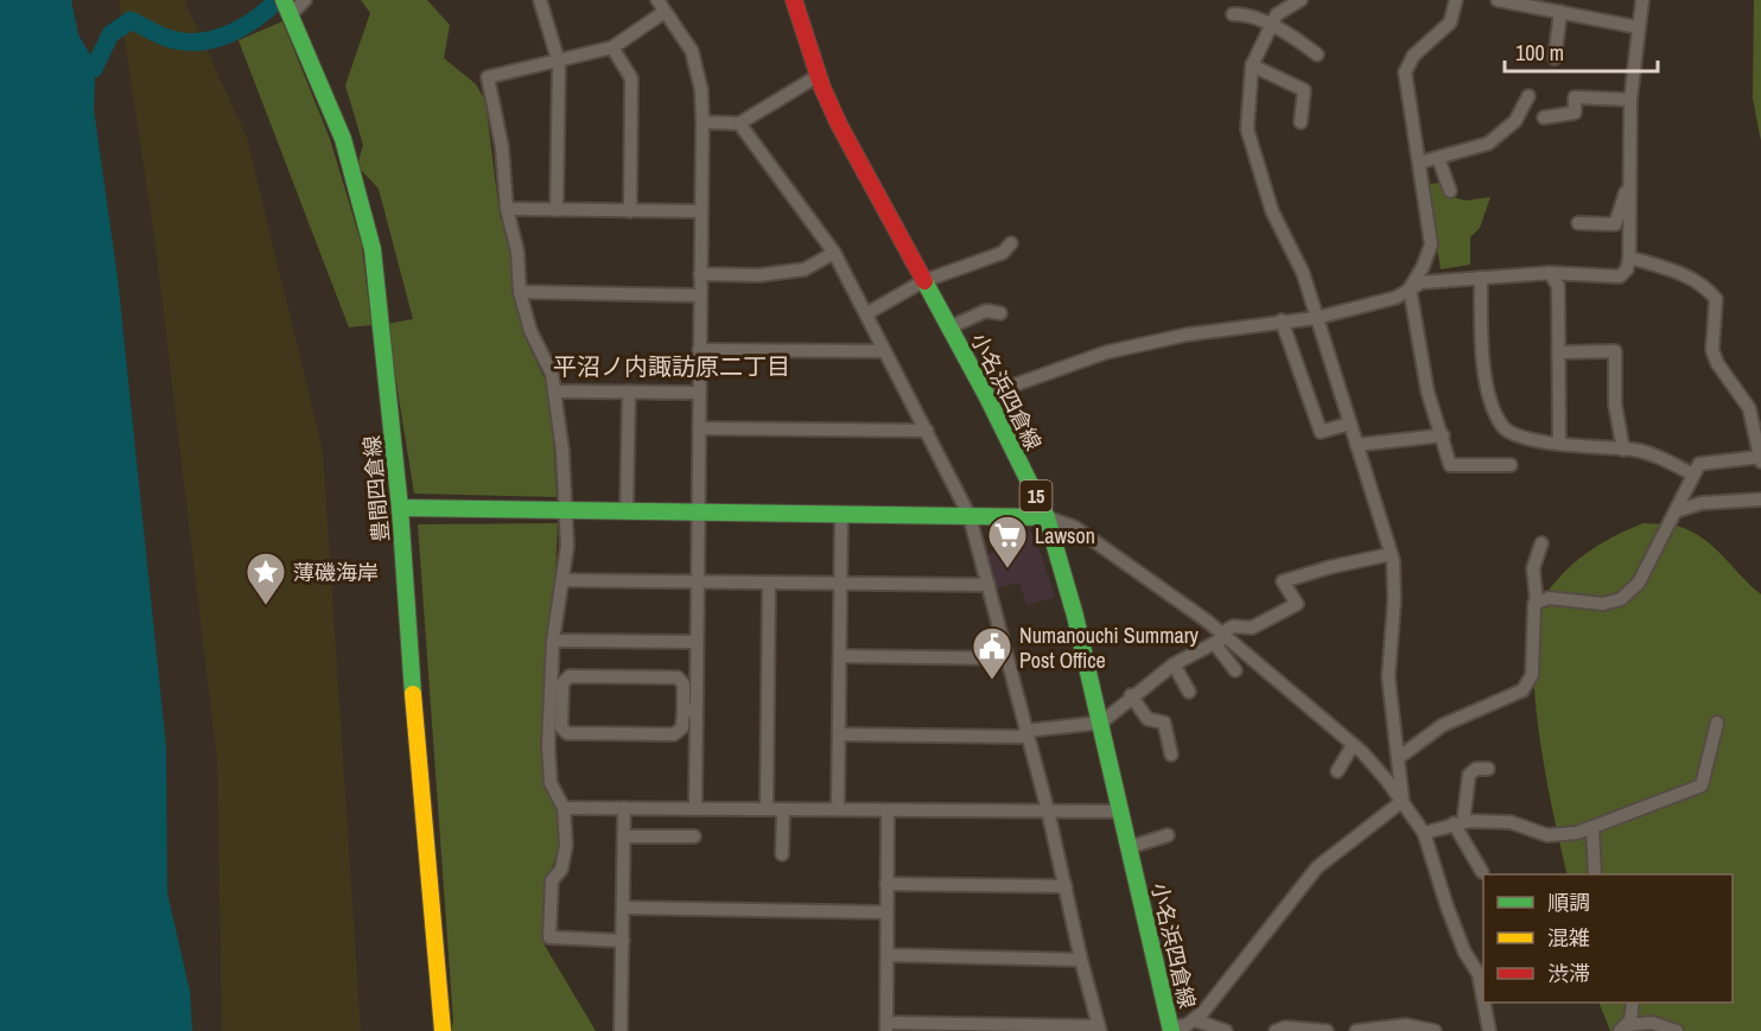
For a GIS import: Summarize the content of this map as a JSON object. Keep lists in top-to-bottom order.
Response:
{
  "streets": {
    "main road": ["小名浜四倉線", "豊間四倉線", "15"]
  },
  "districts": ["平沼ノ内諏訪原二丁目"],
  "places": {
    "supermarket": ["Lawson"],
    "place": ["薄磯海岸"],
    "public building": ["Numanouchi Summary Post Office"]
  },
  "legend": ["順調", "混雑", "渋滞"],
  "scale_bar": "100 m"
}
